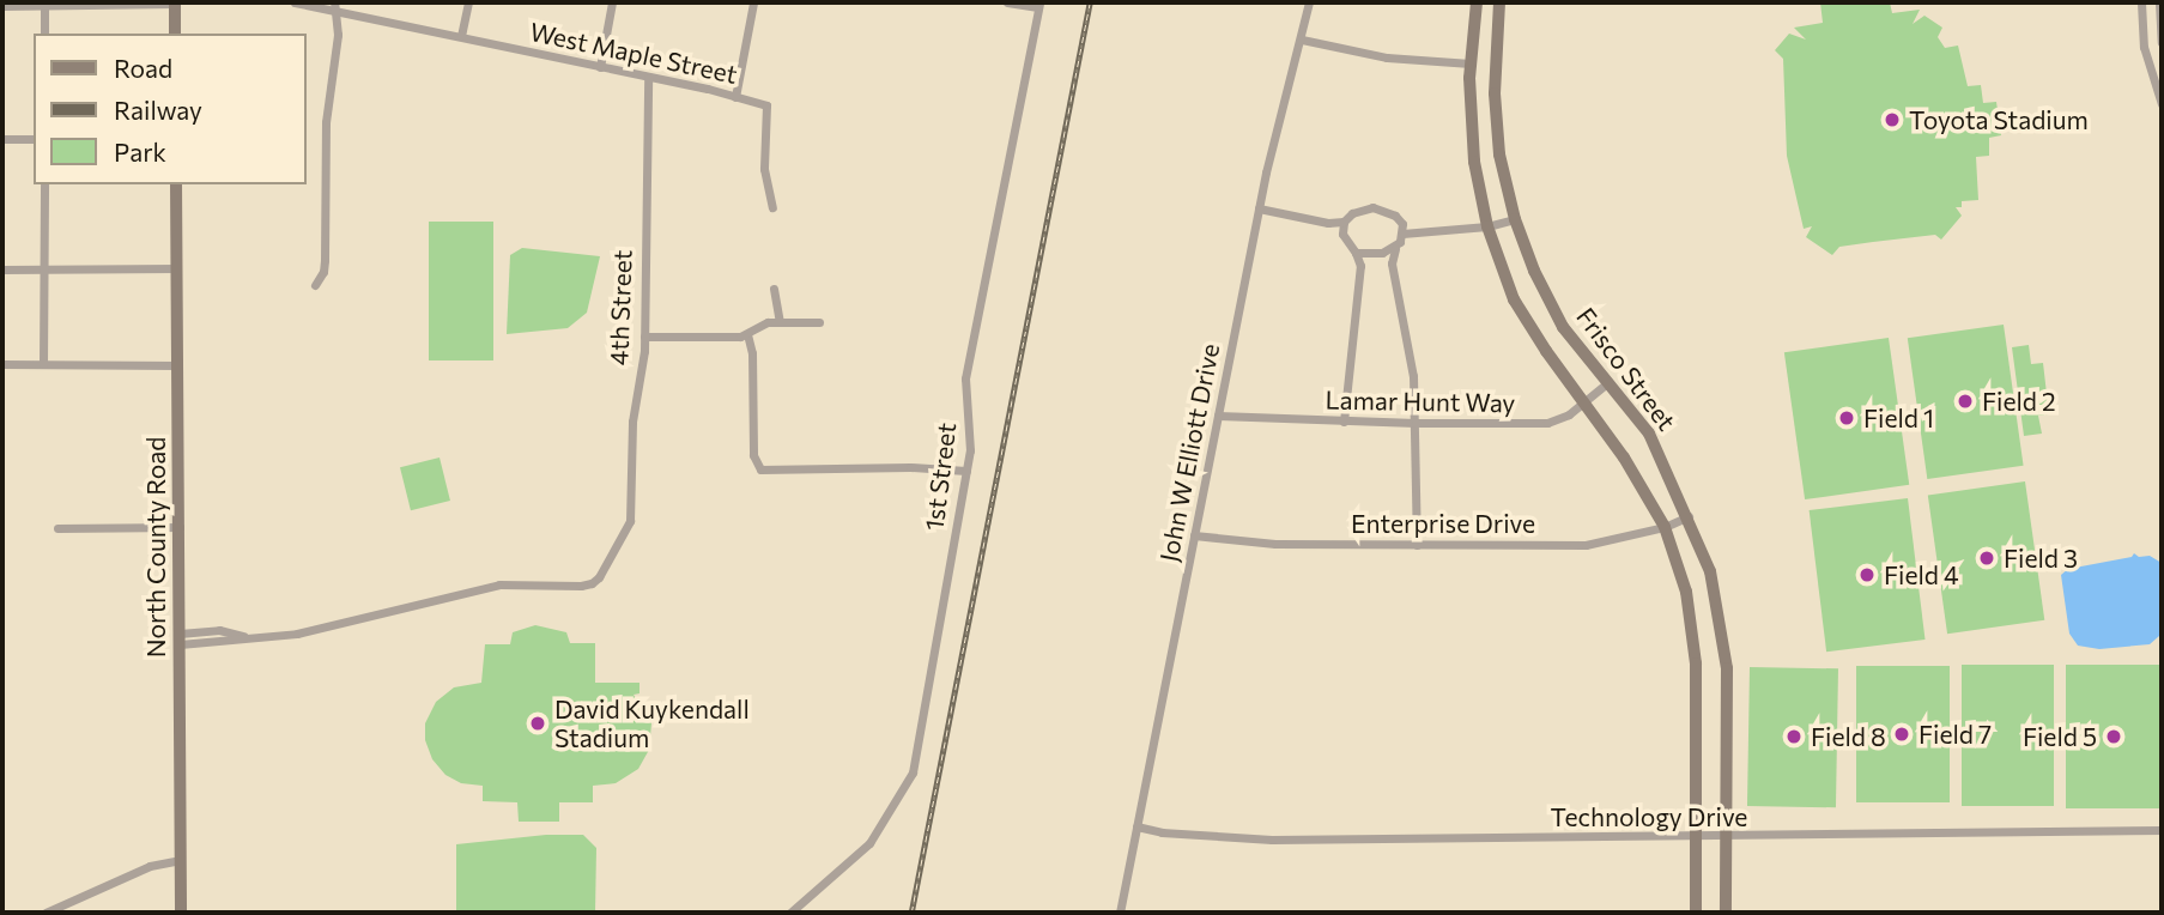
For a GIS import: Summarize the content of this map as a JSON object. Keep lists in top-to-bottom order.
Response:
{
  "streets": {
    "street": [
      "West Maple Street",
      "4th Street",
      "Frisco Street",
      "Lamar Hunt Way",
      "John W Elliott Drive",
      "1st Street",
      "Enterprise Drive",
      "North County Road",
      "Technology Drive"
    ]
  },
  "crossings": [
    ["West Maple Street", "4th Street"],
    ["4th Street", "North County Road"],
    ["Frisco Street", "Lamar Hunt Way"],
    ["Frisco Street", "Enterprise Drive"],
    ["Frisco Street", "Technology Drive"],
    ["Lamar Hunt Way", "John W Elliott Drive"],
    ["John W Elliott Drive", "Enterprise Drive"],
    ["John W Elliott Drive", "Technology Drive"]
  ],
  "places": [
    "Toyota Stadium",
    "Field 2",
    "Field 1",
    "Field 3",
    "Field 4",
    "David Kuykendall Stadium",
    "Field 7",
    "Field 8",
    "Field 5"
  ],
  "legend": ["Road", "Railway", "Park"]
}
